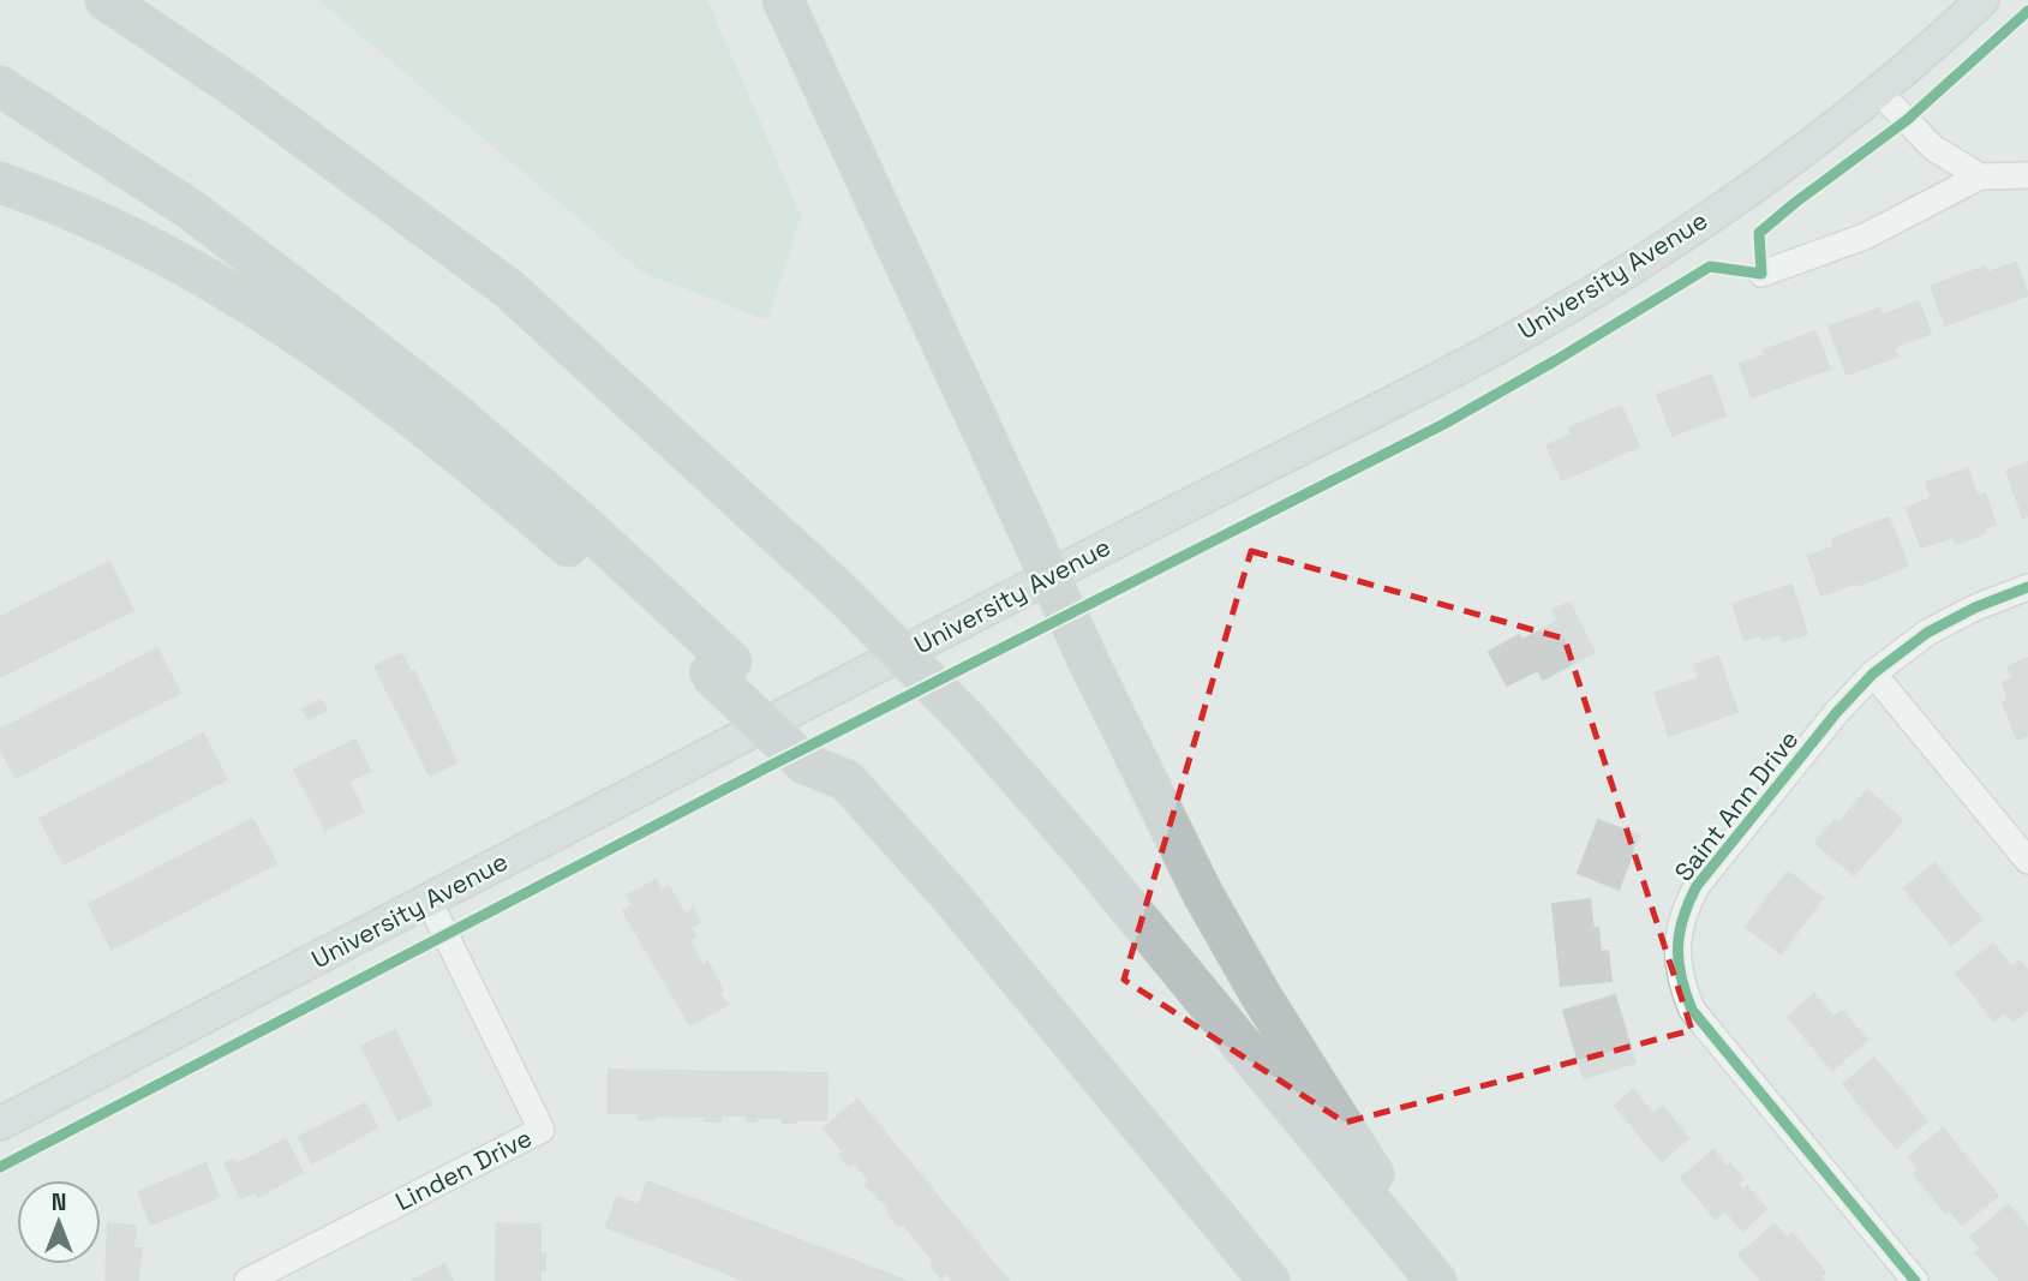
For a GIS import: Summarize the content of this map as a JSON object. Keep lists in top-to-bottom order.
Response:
{
  "streets": {
    "main road": ["University Avenue"],
    "street": ["Saint Ann Drive", "Linden Drive"]
  },
  "crossings": [
    ["University Avenue", "Linden Drive"]
  ],
  "north": "top"
}
